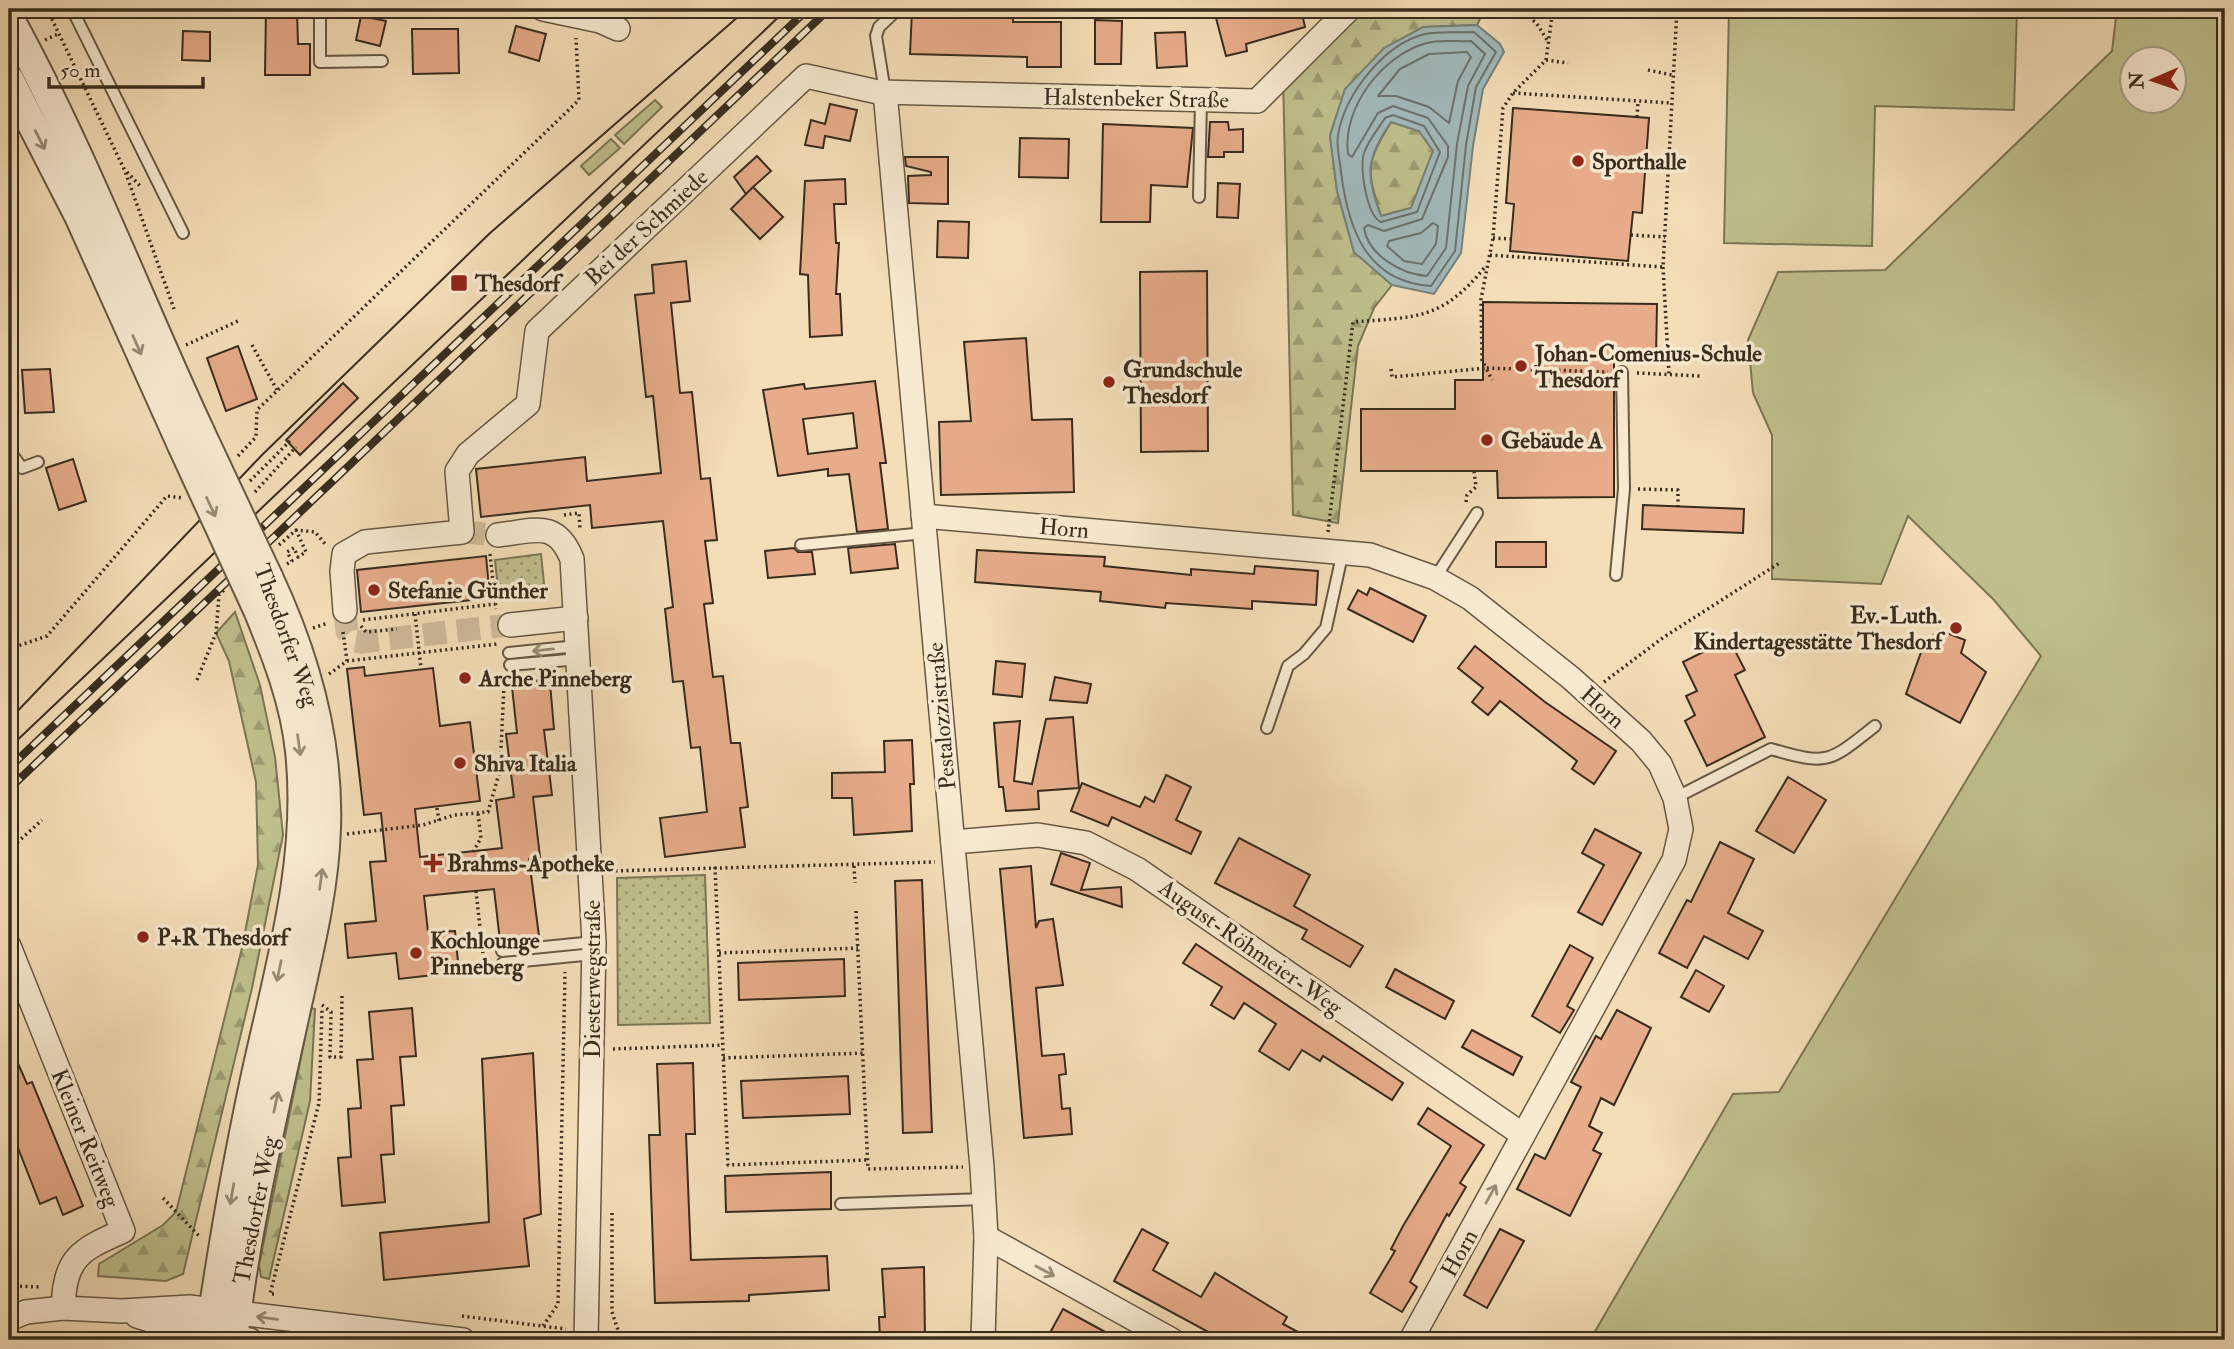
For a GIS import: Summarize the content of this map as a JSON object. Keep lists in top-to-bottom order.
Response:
{
  "streets": {
    "street": [
      "Halstenbeker Straße",
      "Bei der Schmiede",
      "Horn",
      "Thesdorfer Weg",
      "Pestalozzistraße",
      "August-Röhmeier-Weg",
      "Diesterwegstraße",
      "Kleiner Reitweg"
    ]
  },
  "crossings": [
    ["Halstenbeker Straße", "Bei der Schmiede"],
    ["Halstenbeker Straße", "Pestalozzistraße"],
    ["Bei der Schmiede", "Pestalozzistraße"],
    ["Horn", "Pestalozzistraße"],
    ["Horn", "August-Röhmeier-Weg"],
    ["Pestalozzistraße", "August-Röhmeier-Weg"]
  ],
  "places": {
    "other": [
      "Sporthalle",
      "Johan-Comenius-Schule Thesdorf",
      "Grundschule Thesdorf",
      "Gebäude A",
      "Stefanie Günther",
      "Ev.-Luth. Kindertagesstätte Thesdorf",
      "Arche Pinneberg",
      "Shiva Italia",
      "P+R Thesdorf",
      "Kochlounge Pinneberg"
    ],
    "transit": ["Thesdorf"],
    "health": ["Brahms-Apotheke"]
  },
  "scale_bar": "50 m",
  "north": "left"
}
